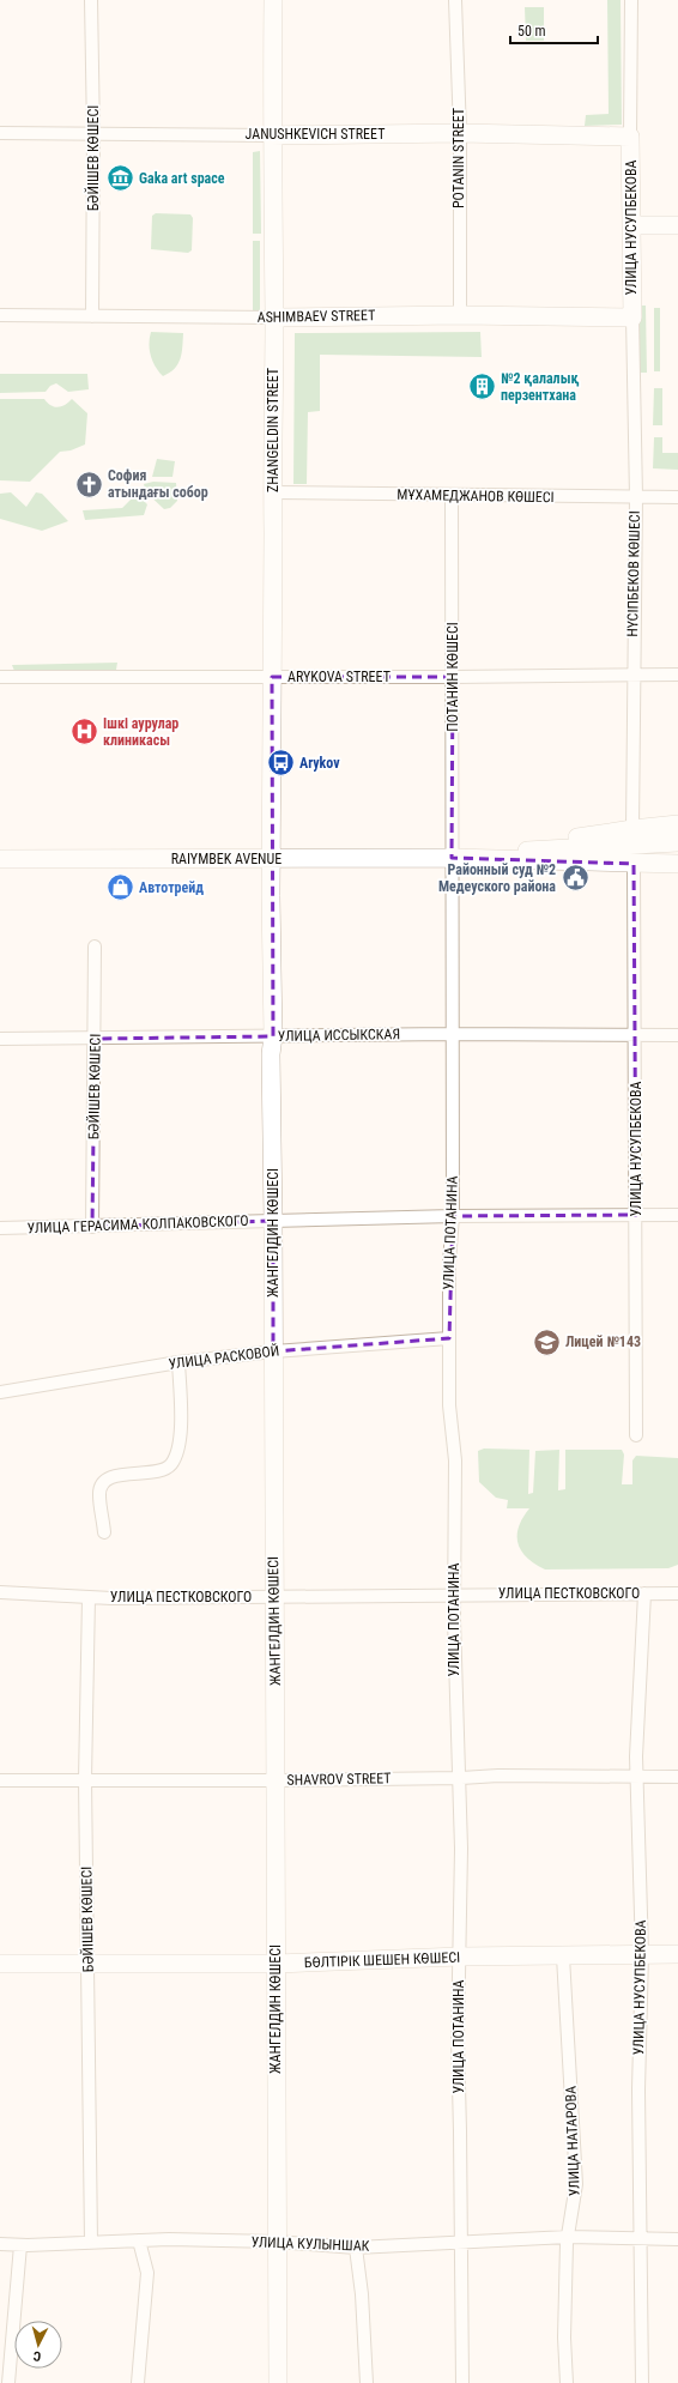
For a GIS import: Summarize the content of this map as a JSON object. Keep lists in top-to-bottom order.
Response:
{
  "streets": {
    "main road": [
      "JANUSHKEVICH STREET",
      "УЛИЦА НУСУПБЕКОВА",
      "ASHIMBAEV STREET",
      "ZHANGELDIN STREET",
      "RAIYMBEK AVENUE",
      "ЖАНГЕЛДИН КӨШЕСІ",
      "БӨЛТІРІК ШЕШЕН КӨШЕСІ"
    ],
    "street": [
      "БӘЙІШЕВ КӨШЕСІ",
      "POTANIN STREET",
      "МҰХАМЕДЖАНОВ КӨШЕСІ",
      "НҮСІПБЕКОВ КӨШЕСІ",
      "ARYKOVA STREET",
      "ПОТАНИН КӨШЕСІ",
      "УЛИЦА ИССЫКСКАЯ",
      "УЛИЦА ГЕРАСИМА КОЛПАКОВСКОГО",
      "УЛИЦА ПОТАНИНА",
      "УЛИЦА РАСКОВОЙ",
      "УЛИЦА ПЕСТКОВСКОГО",
      "SHAVROV STREET",
      "УЛИЦА НАТАРОВА",
      "УЛИЦА КУЛЫНШАК"
    ]
  },
  "crossings": [
    ["JANUSHKEVICH STREET", "БӘЙІШЕВ КӨШЕСІ"],
    ["JANUSHKEVICH STREET", "POTANIN STREET"],
    ["JANUSHKEVICH STREET", "УЛИЦА НУСУПБЕКОВА"],
    ["JANUSHKEVICH STREET", "ZHANGELDIN STREET"],
    ["БӘЙІШЕВ КӨШЕСІ", "ASHIMBAEV STREET"],
    ["БӘЙІШЕВ КӨШЕСІ", "УЛИЦА ИССЫКСКАЯ"],
    ["БӘЙІШЕВ КӨШЕСІ", "УЛИЦА ГЕРАСИМА КОЛПАКОВСКОГО"],
    ["БӘЙІШЕВ КӨШЕСІ", "УЛИЦА ПЕСТКОВСКОГО"],
    ["БӘЙІШЕВ КӨШЕСІ", "SHAVROV STREET"],
    ["БӘЙІШЕВ КӨШЕСІ", "БӨЛТІРІК ШЕШЕН КӨШЕСІ"],
    ["БӘЙІШЕВ КӨШЕСІ", "УЛИЦА КУЛЫНШАК"],
    ["POTANIN STREET", "ASHIMBAEV STREET"],
    ["УЛИЦА НУСУПБЕКОВА", "ASHIMBAEV STREET"],
    ["УЛИЦА НУСУПБЕКОВА", "НҮСІПБЕКОВ КӨШЕСІ"],
    ["УЛИЦА НУСУПБЕКОВА", "RAIYMBEK AVENUE"],
    ["УЛИЦА НУСУПБЕКОВА", "УЛИЦА ИССЫКСКАЯ"],
    ["УЛИЦА НУСУПБЕКОВА", "УЛИЦА ГЕРАСИМА КОЛПАКОВСКОГО"],
    ["УЛИЦА НУСУПБЕКОВА", "УЛИЦА ПЕСТКОВСКОГО"],
    ["УЛИЦА НУСУПБЕКОВА", "SHAVROV STREET"],
    ["УЛИЦА НУСУПБЕКОВА", "БӨЛТІРІК ШЕШЕН КӨШЕСІ"],
    ["УЛИЦА НУСУПБЕКОВА", "УЛИЦА КУЛЫНШАК"],
    ["ASHIMBAEV STREET", "ZHANGELDIN STREET"],
    ["ASHIMBAEV STREET", "НҮСІПБЕКОВ КӨШЕСІ"],
    ["ZHANGELDIN STREET", "МҰХАМЕДЖАНОВ КӨШЕСІ"],
    ["ZHANGELDIN STREET", "ARYKOVA STREET"],
    ["ZHANGELDIN STREET", "RAIYMBEK AVENUE"],
    ["ZHANGELDIN STREET", "ЖАНГЕЛДИН КӨШЕСІ"],
    ["МҰХАМЕДЖАНОВ КӨШЕСІ", "НҮСІПБЕКОВ КӨШЕСІ"],
    ["МҰХАМЕДЖАНОВ КӨШЕСІ", "ПОТАНИН КӨШЕСІ"],
    ["НҮСІПБЕКОВ КӨШЕСІ", "ARYKOVA STREET"],
    ["НҮСІПБЕКОВ КӨШЕСІ", "RAIYMBEK AVENUE"],
    ["ARYKOVA STREET", "ПОТАНИН КӨШЕСІ"],
    ["ПОТАНИН КӨШЕСІ", "RAIYMBEK AVENUE"],
    ["ПОТАНИН КӨШЕСІ", "УЛИЦА ПОТАНИНА"],
    ["RAIYMBEK AVENUE", "ЖАНГЕЛДИН КӨШЕСІ"],
    ["RAIYMBEK AVENUE", "УЛИЦА ПОТАНИНА"],
    ["УЛИЦА ИССЫКСКАЯ", "ЖАНГЕЛДИН КӨШЕСІ"],
    ["УЛИЦА ИССЫКСКАЯ", "УЛИЦА ПОТАНИНА"],
    ["УЛИЦА ГЕРАСИМА КОЛПАКОВСКОГО", "ЖАНГЕЛДИН КӨШЕСІ"],
    ["УЛИЦА ГЕРАСИМА КОЛПАКОВСКОГО", "УЛИЦА ПОТАНИНА"],
    ["ЖАНГЕЛДИН КӨШЕСІ", "УЛИЦА РАСКОВОЙ"],
    ["ЖАНГЕЛДИН КӨШЕСІ", "УЛИЦА ПЕСТКОВСКОГО"],
    ["ЖАНГЕЛДИН КӨШЕСІ", "SHAVROV STREET"],
    ["ЖАНГЕЛДИН КӨШЕСІ", "БӨЛТІРІК ШЕШЕН КӨШЕСІ"],
    ["ЖАНГЕЛДИН КӨШЕСІ", "УЛИЦА КУЛЫНШАК"],
    ["УЛИЦА ПОТАНИНА", "УЛИЦА РАСКОВОЙ"],
    ["УЛИЦА ПОТАНИНА", "УЛИЦА ПЕСТКОВСКОГО"],
    ["УЛИЦА ПОТАНИНА", "SHAVROV STREET"],
    ["УЛИЦА ПОТАНИНА", "БӨЛТІРІК ШЕШЕН КӨШЕСІ"],
    ["УЛИЦА ПОТАНИНА", "УЛИЦА КУЛЫНШАК"],
    ["БӨЛТІРІК ШЕШЕН КӨШЕСІ", "УЛИЦА НАТАРОВА"],
    ["УЛИЦА НАТАРОВА", "УЛИЦА КУЛЫНШАК"]
  ],
  "places": {
    "museum": ["Gaka art space"],
    "building": ["№2 қалалық перзентхана"],
    "church": ["София атындағы собор"],
    "hospital": ["Ішкі аурулар клиникасы"],
    "bus stop": ["Arykov"],
    "public building": ["Районный суд №2 Медеуского района"],
    "shop": ["Автотрейд"],
    "school or university": ["Лицей №143"]
  },
  "scale_bar": "50 m",
  "north": "bottom"
}
